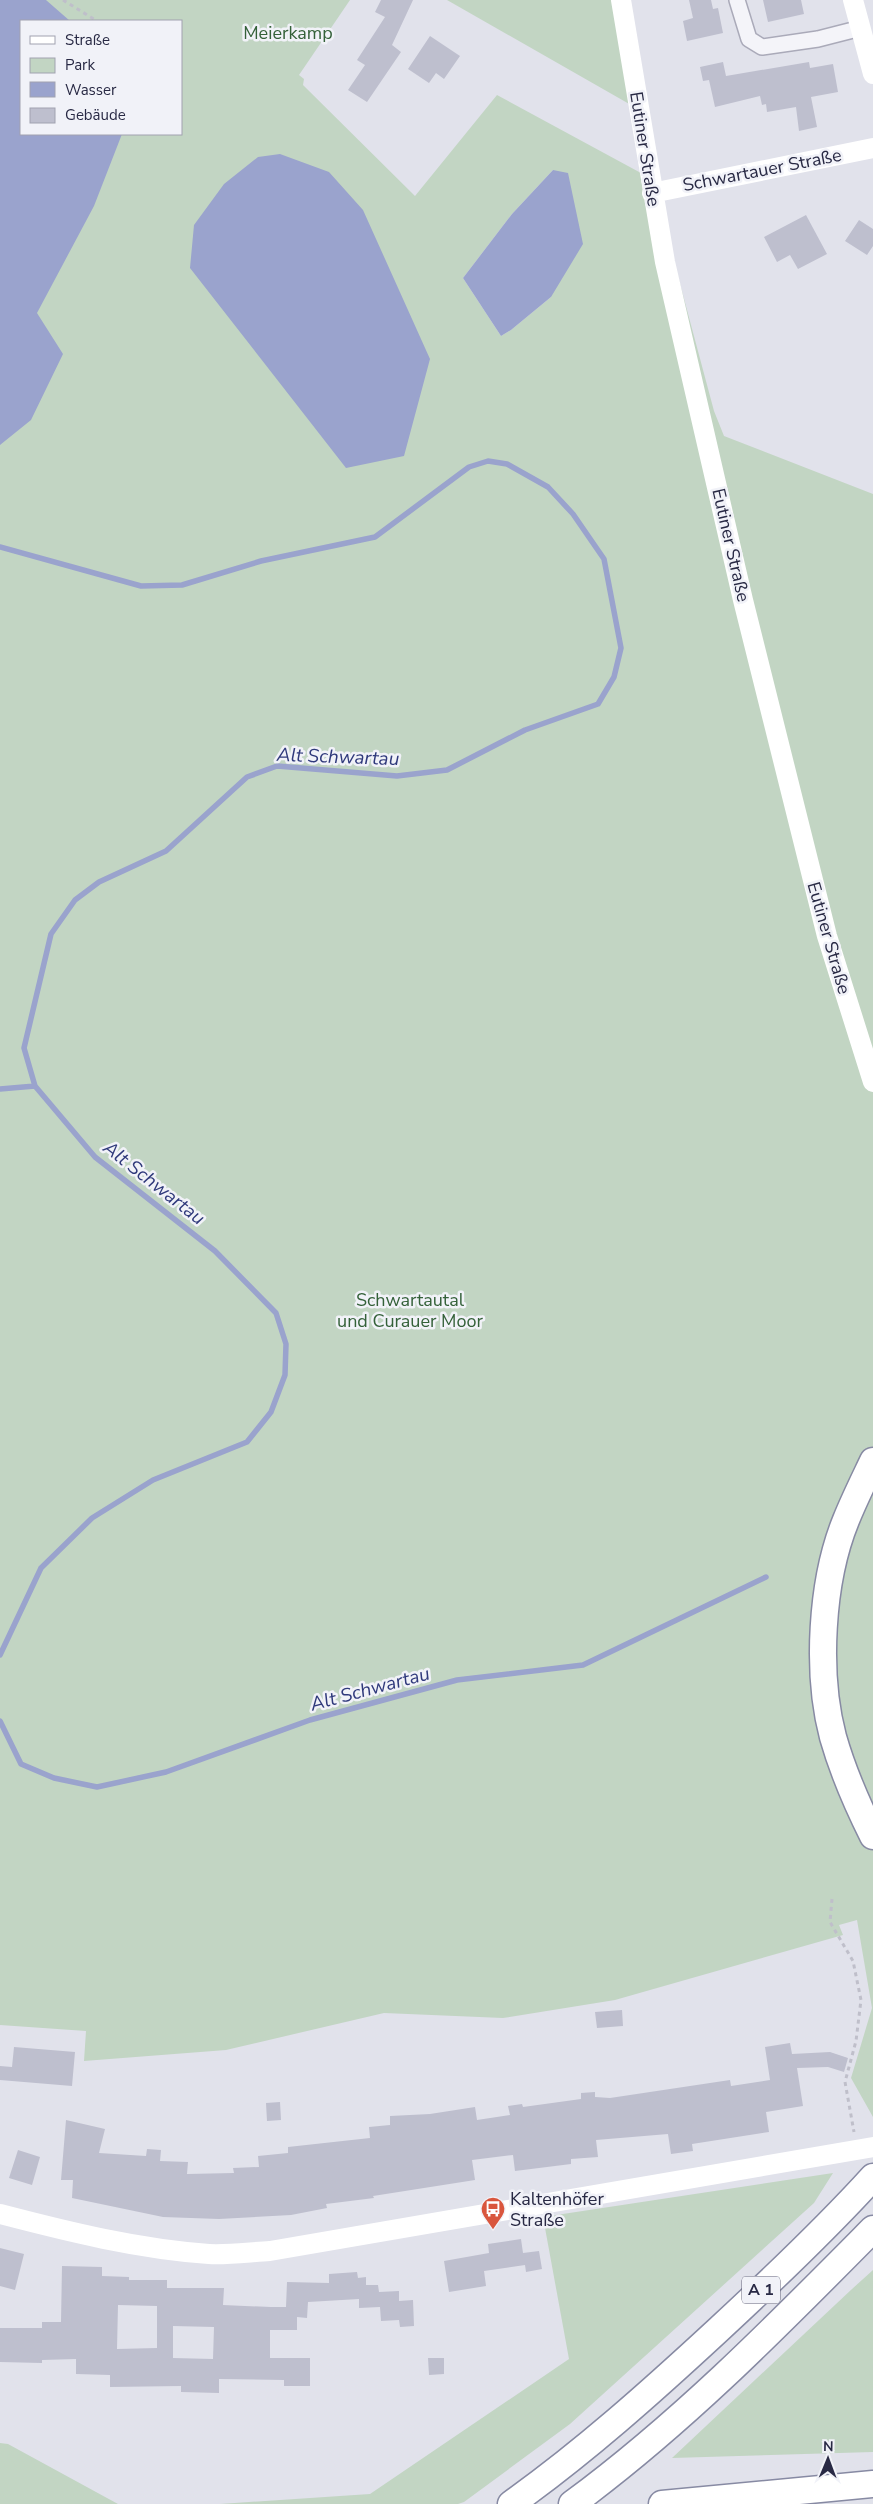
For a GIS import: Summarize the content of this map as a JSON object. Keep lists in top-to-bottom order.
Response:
{
  "streets": {
    "highway": ["A 1"],
    "street": ["Eutiner Straße", "Schwartauer Straße"]
  },
  "crossings": [
    ["Eutiner Straße", "Schwartauer Straße"]
  ],
  "water": ["Alt Schwartau"],
  "parks": ["Meierkamp", "Schwartautal und Curauer Moor"],
  "places": {
    "bus stop": ["Kaltenhöfer Straße"]
  },
  "legend": [
    "Straße",
    "Park",
    "Wasser",
    "Gebäude"
  ],
  "north": "top"
}
